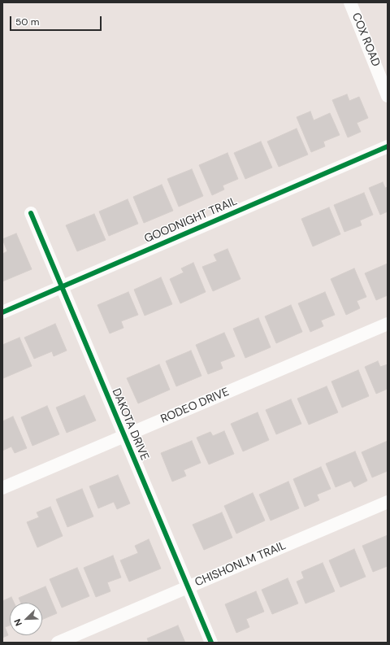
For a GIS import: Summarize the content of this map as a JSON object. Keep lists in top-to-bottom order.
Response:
{
  "streets": {
    "street": [
      "COX ROAD",
      "GOODNIGHT TRAIL",
      "RODEO DRIVE",
      "DAKOTA DRIVE",
      "CHISHONLM TRAIL"
    ]
  },
  "crossings": [
    ["GOODNIGHT TRAIL", "DAKOTA DRIVE"],
    ["RODEO DRIVE", "DAKOTA DRIVE"],
    ["DAKOTA DRIVE", "CHISHONLM TRAIL"]
  ],
  "scale_bar": "50 m",
  "north": "bottom left"
}
